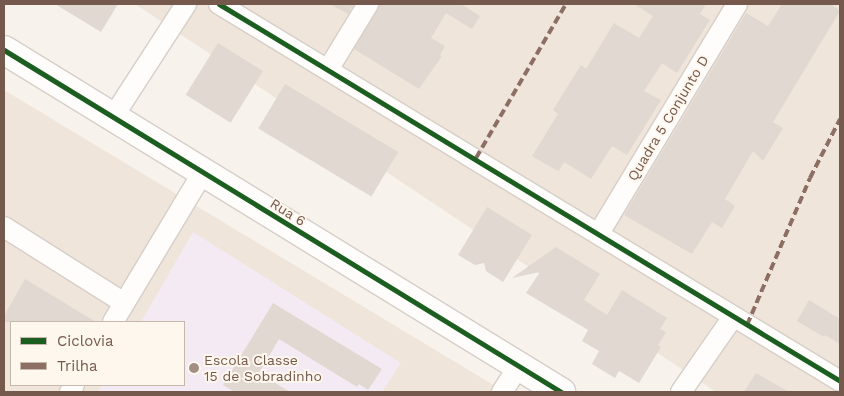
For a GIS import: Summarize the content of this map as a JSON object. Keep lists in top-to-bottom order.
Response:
{
  "streets": {
    "street": ["Quadra 5 Conjunto D", "Rua 6"]
  },
  "places": ["Escola Classe 15 de Sobradinho"],
  "legend": ["Ciclovia", "Trilha"]
}
